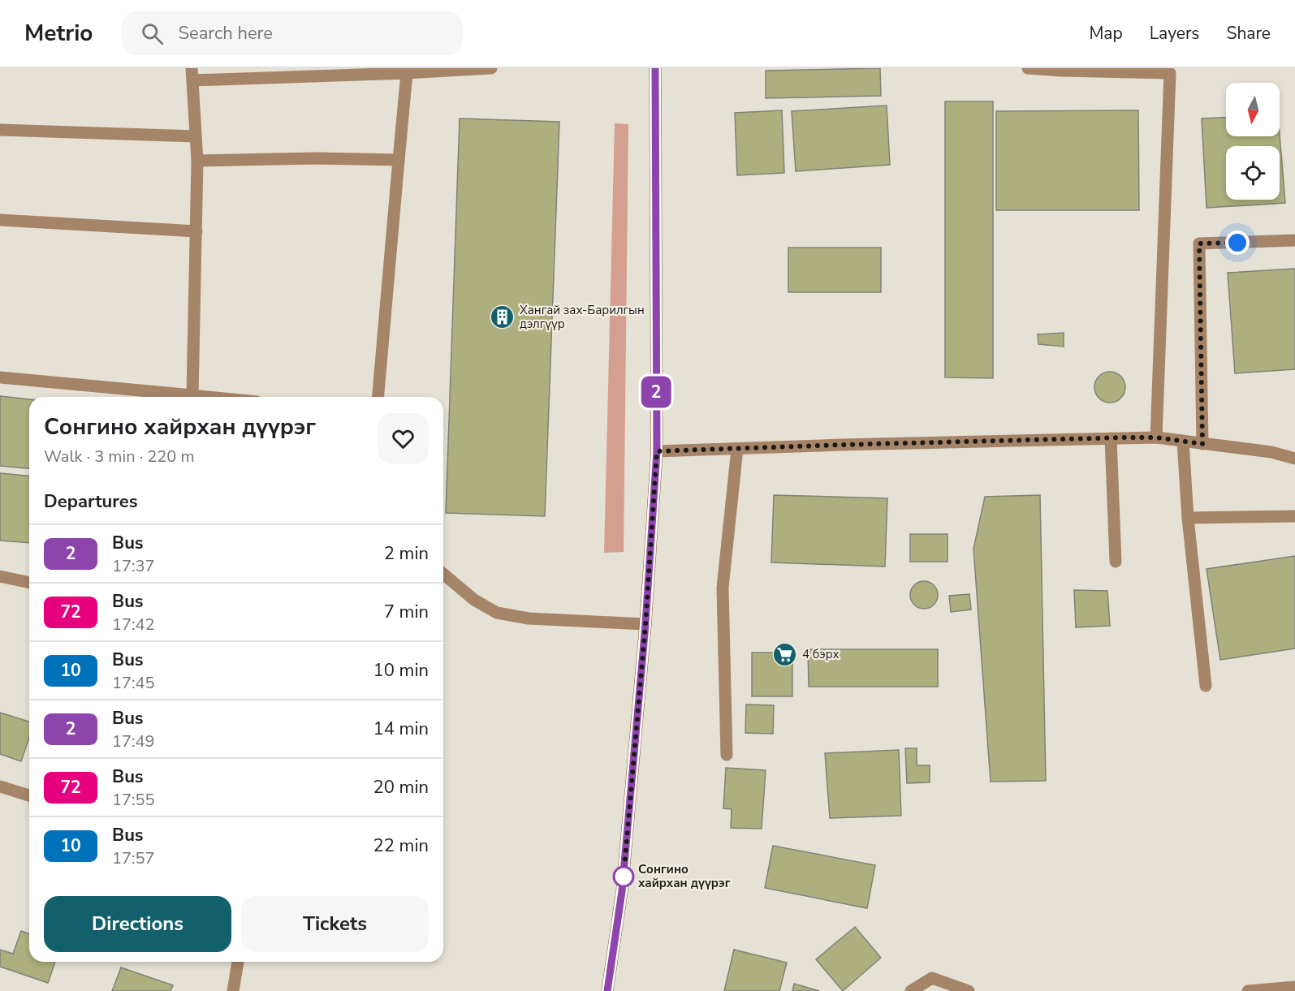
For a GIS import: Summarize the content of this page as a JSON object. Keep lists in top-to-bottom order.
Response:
{
  "places": {
    "building": ["Хангай зах-Барилгын дэлгүүр"],
    "supermarket": ["4 бэрх"],
    "other": ["Сонгино хайрхан дүүрэг"]
  },
  "lines": ["bus line 2"],
  "north": "bottom",
  "page": {
    "header": "Metrio",
    "search": "Search here",
    "nav": ["Map", "Layers", "Share"],
    "on_map": "2",
    "heading": [
      ["Сонгино хайрхан дүүрэг", "Walk · 3 min · 220 m"],
      "Departures"
    ],
    "list": [
      {
        "mark": "2",
        "name": "Bus",
        "note": "17:37",
        "value": "2 min"
      },
      {
        "mark": "72",
        "name": "Bus",
        "note": "17:42",
        "value": "7 min"
      },
      {
        "mark": "10",
        "name": "Bus",
        "note": "17:45",
        "value": "10 min"
      },
      {
        "mark": "2",
        "name": "Bus",
        "note": "17:49",
        "value": "14 min"
      },
      {
        "mark": "72",
        "name": "Bus",
        "note": "17:55",
        "value": "20 min"
      },
      {
        "mark": "10",
        "name": "Bus",
        "note": "17:57",
        "value": "22 min"
      }
    ],
    "buttons": ["Directions", "Tickets"]
  }
}
